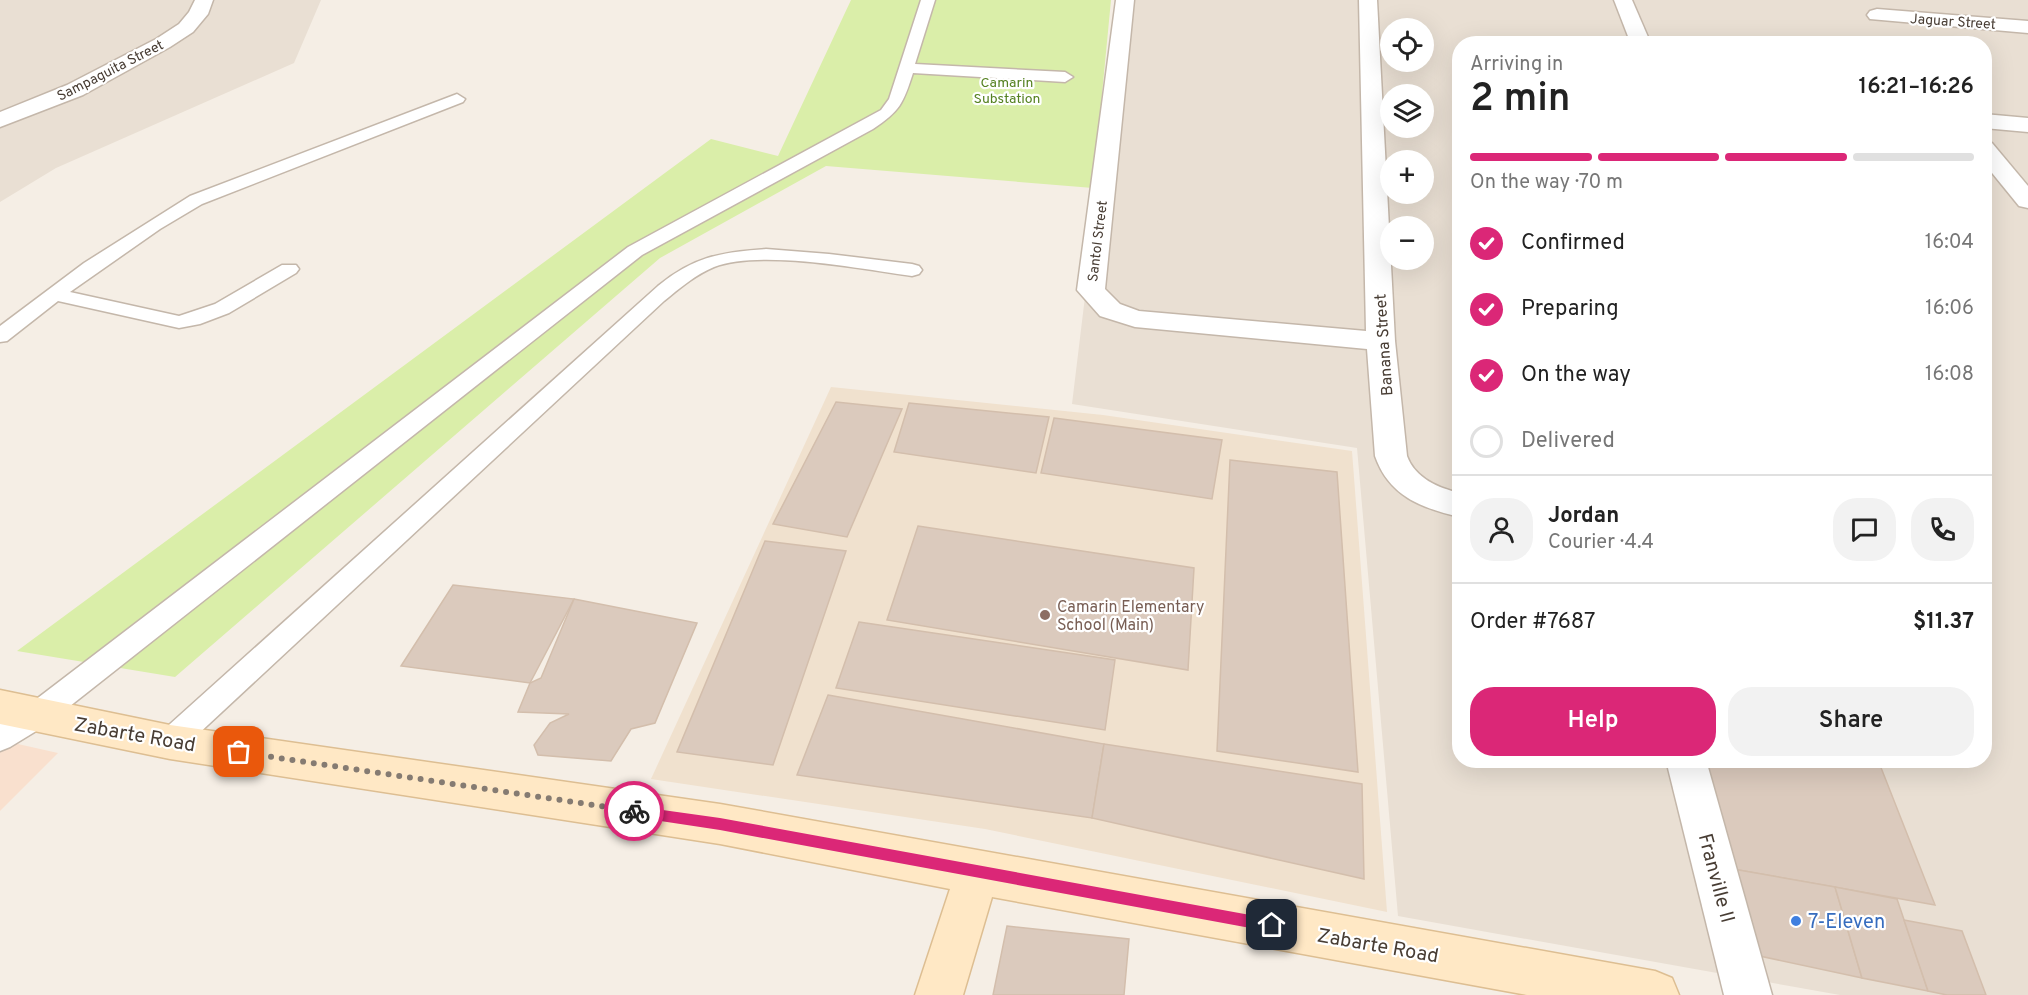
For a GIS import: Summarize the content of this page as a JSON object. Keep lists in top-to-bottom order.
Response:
{
  "streets": {
    "main road": ["Zabarte Road"],
    "street": [
      "Jaguar Street",
      "Sampaguita Street",
      "Santol Street",
      "Banana Street",
      "Franville II"
    ]
  },
  "crossings": [
    ["Santol Street", "Banana Street"]
  ],
  "parks": ["Camarin Substation"],
  "places": ["Camarin Elementary School (Main)", "7-Eleven"],
  "page": {
    "map_buttons": ["+", "−"],
    "heading": ["2 min", "Arriving in", "16:21–16:26"],
    "panel": [
      "Jordan",
      "Courier · 4.4",
      "Order #7687",
      "$11.37"
    ],
    "bar": "On the way · 70 m",
    "list": [
      ["Confirmed", "16:04"],
      ["Preparing", "16:06"],
      ["On the way", "16:08"],
      "Delivered"
    ],
    "buttons": ["Help", "Share"]
  }
}
